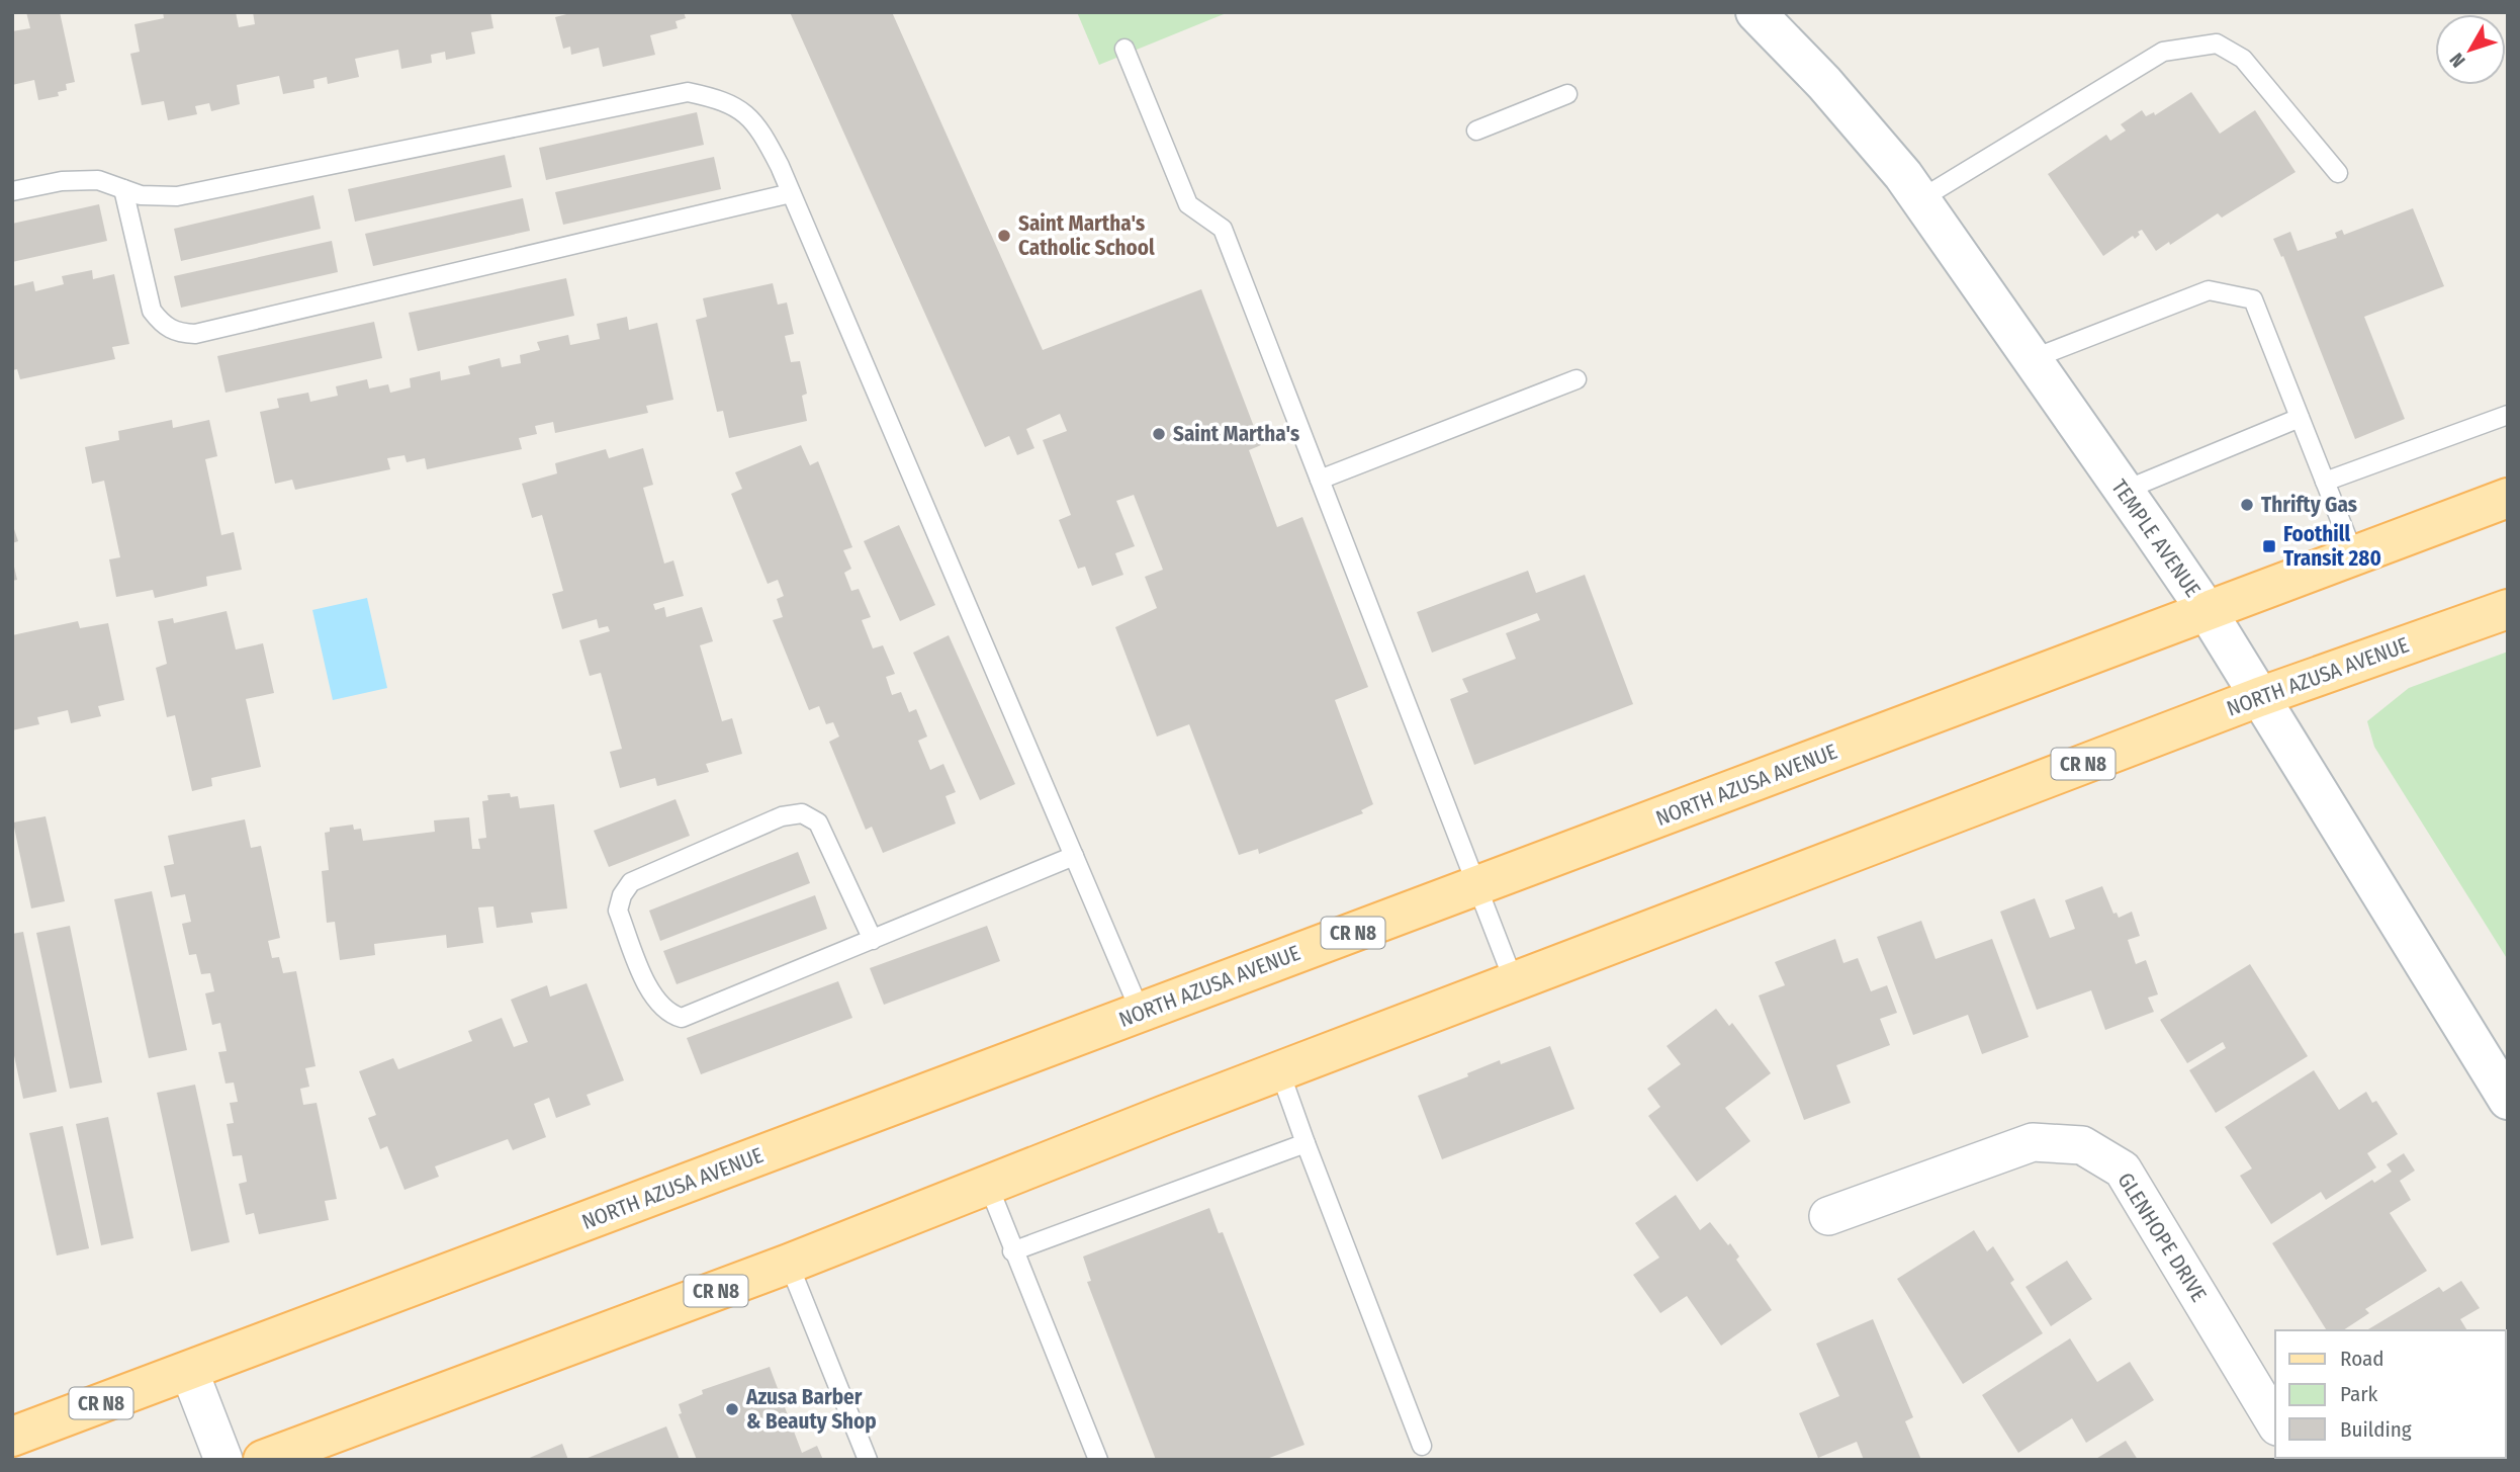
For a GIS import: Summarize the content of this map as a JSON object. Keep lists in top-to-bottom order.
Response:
{
  "streets": {
    "main road": ["TEMPLE AVENUE", "NORTH AZUSA AVENUE", "CR N8"],
    "street": ["GLENHOPE DRIVE"]
  },
  "crossings": [
    ["TEMPLE AVENUE", "NORTH AZUSA AVENUE"],
    ["NORTH AZUSA AVENUE", "CR N8"]
  ],
  "places": {
    "other": [
      "Saint Martha's Catholic School",
      "Saint Martha's",
      "Thrifty Gas",
      "Azusa Barber & Beauty Shop"
    ],
    "transit": ["Foothill Transit 280"]
  },
  "legend": ["Road", "Park", "Building"],
  "north": "bottom left"
}
